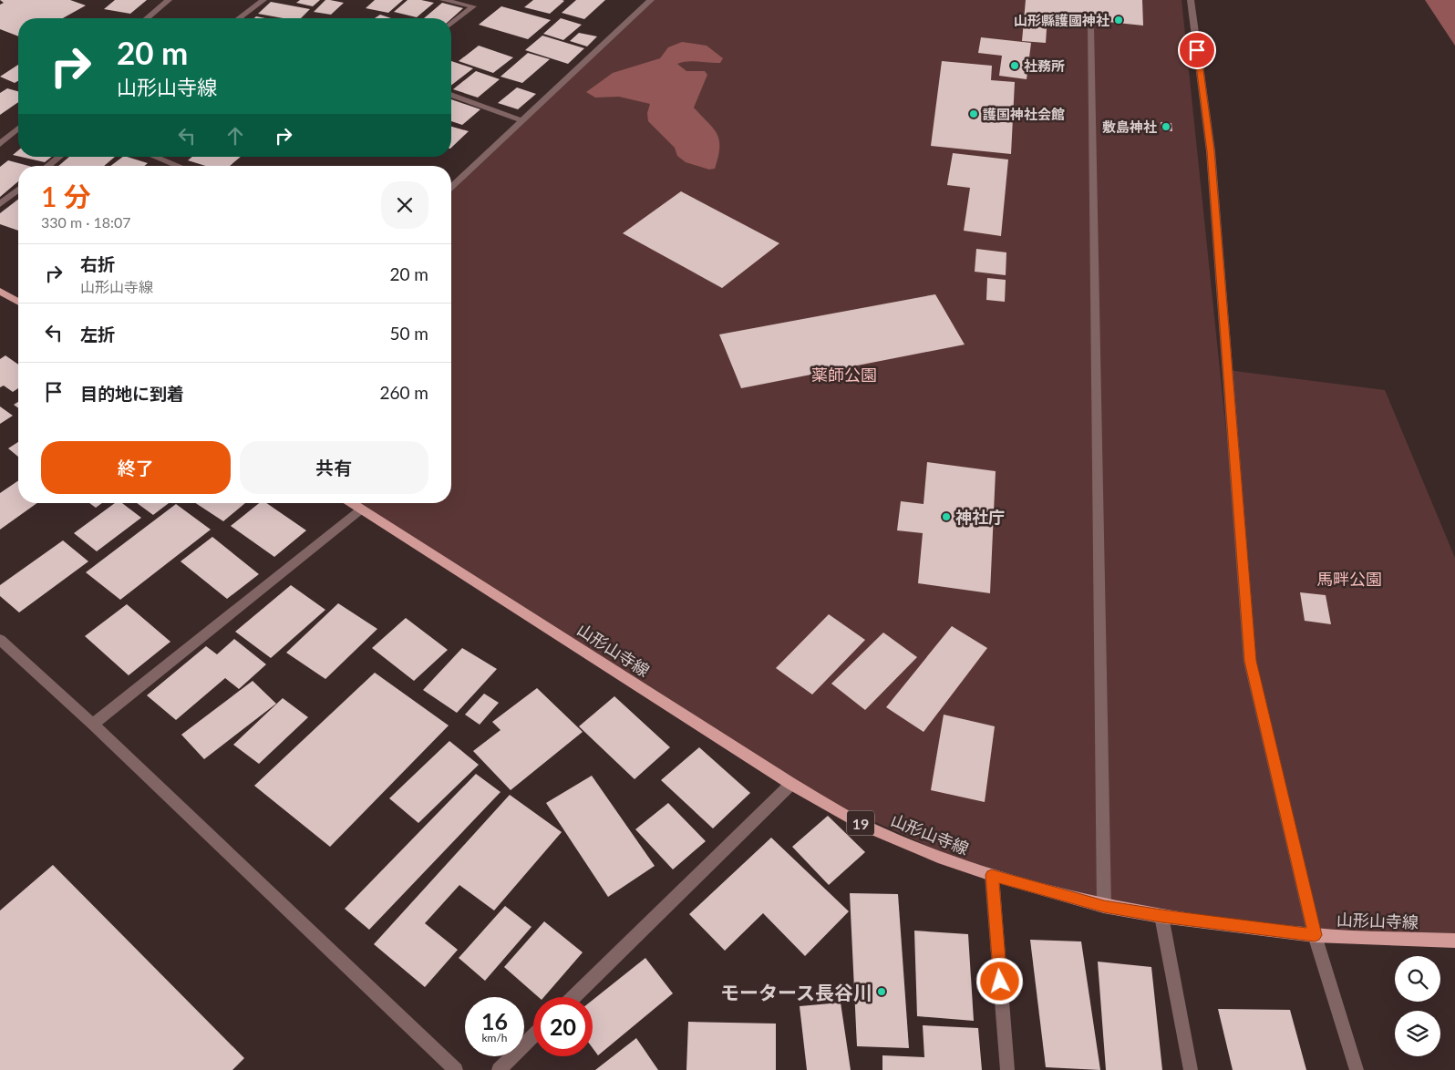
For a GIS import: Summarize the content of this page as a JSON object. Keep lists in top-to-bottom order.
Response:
{
  "streets": {
    "main road": ["山形山寺線", "19"]
  },
  "parks": ["薬師公園", "馬畔公園"],
  "places": [
    "山形縣護國神社",
    "社務所",
    "護国神社会館",
    "敷島神社",
    "神社庁",
    "モータース長谷川"
  ],
  "page": {
    "turn": ["20 m", "山形山寺線"],
    "heading": ["1 分", "330 m · 18:07"],
    "list": [
      {
        "name": "右折",
        "note": "山形山寺線",
        "value": "20 m"
      },
      {
        "name": "左折",
        "value": "50 m"
      },
      {
        "name": "目的地に到着",
        "value": "260 m"
      }
    ],
    "buttons": ["終了", "共有"],
    "speed": "16 km/h",
    "limit": "20"
  }
}
